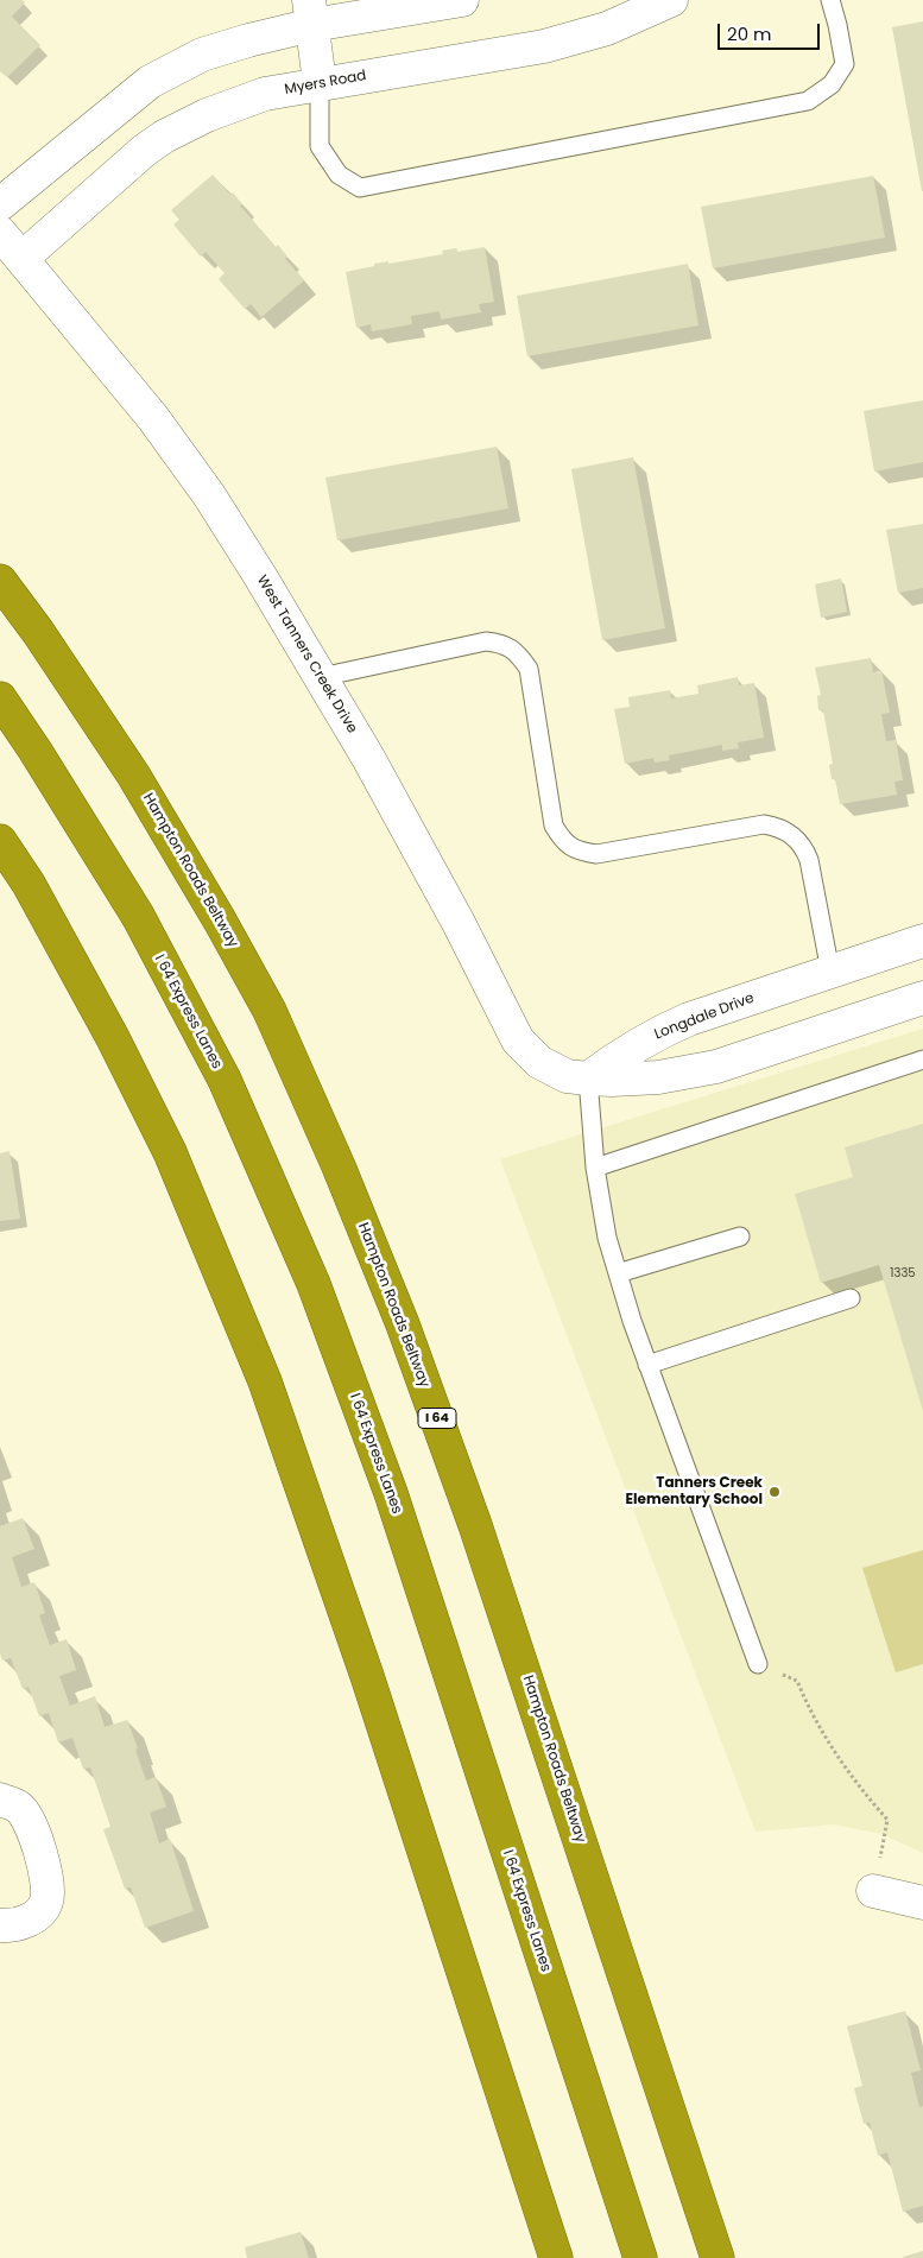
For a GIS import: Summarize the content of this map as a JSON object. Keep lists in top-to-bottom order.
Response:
{
  "streets": {
    "highway": ["Hampton Roads Beltway", "I 64 Express Lanes", "I 64"],
    "street": ["Myers Road", "West Tanners Creek Drive", "Longdale Drive"]
  },
  "crossings": [
    ["Myers Road", "West Tanners Creek Drive"],
    ["West Tanners Creek Drive", "Longdale Drive"]
  ],
  "places": ["Tanners Creek Elementary School"],
  "house_numbers": ["1335"],
  "scale_bar": "20 m"
}
